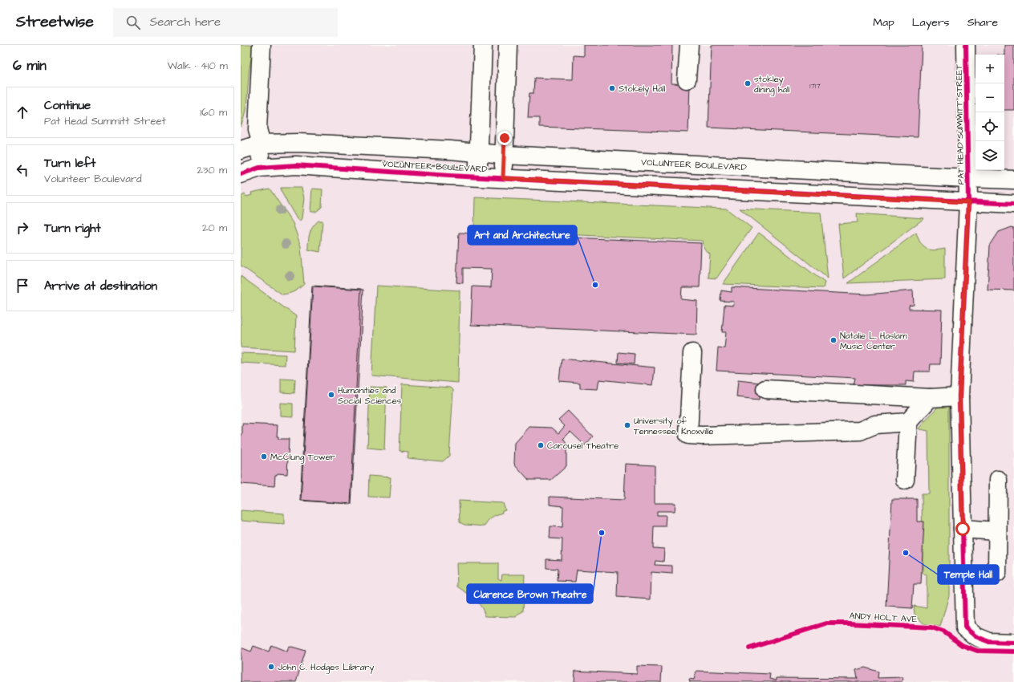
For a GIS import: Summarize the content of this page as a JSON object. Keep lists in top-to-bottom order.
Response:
{
  "streets": {
    "street": ["PAT HEAD SUMMITT STREET", "VOLUNTEER BOULEVARD"],
    "cycle path": ["ANDY HOLT AVE"]
  },
  "crossings": [
    ["PAT HEAD SUMMITT STREET", "VOLUNTEER BOULEVARD"]
  ],
  "places": [
    "stokley dining hall",
    "Stokely Hall",
    "Art and Architecture",
    "Natalie L. Haslam Music Center",
    "Humanities and Social Sciences",
    "University of Tennessee, Knoxville",
    "Carousel Theatre",
    "McClung Tower",
    "Clarence Brown Theatre",
    "Temple Hall",
    "John C. Hodges Library"
  ],
  "house_numbers": ["1717"],
  "page": {
    "header": "Streetwise",
    "search": "Search here",
    "nav": ["Map", "Layers", "Share"],
    "heading": ["6 min", "Walk · 410 m"],
    "map_buttons": ["+", "−"],
    "list": [
      ["Continue", "Pat Head Summitt Street", "160 m"],
      ["Turn left", "Volunteer Boulevard", "230 m"],
      ["Turn right", "20 m"],
      "Arrive at destination"
    ]
  }
}
